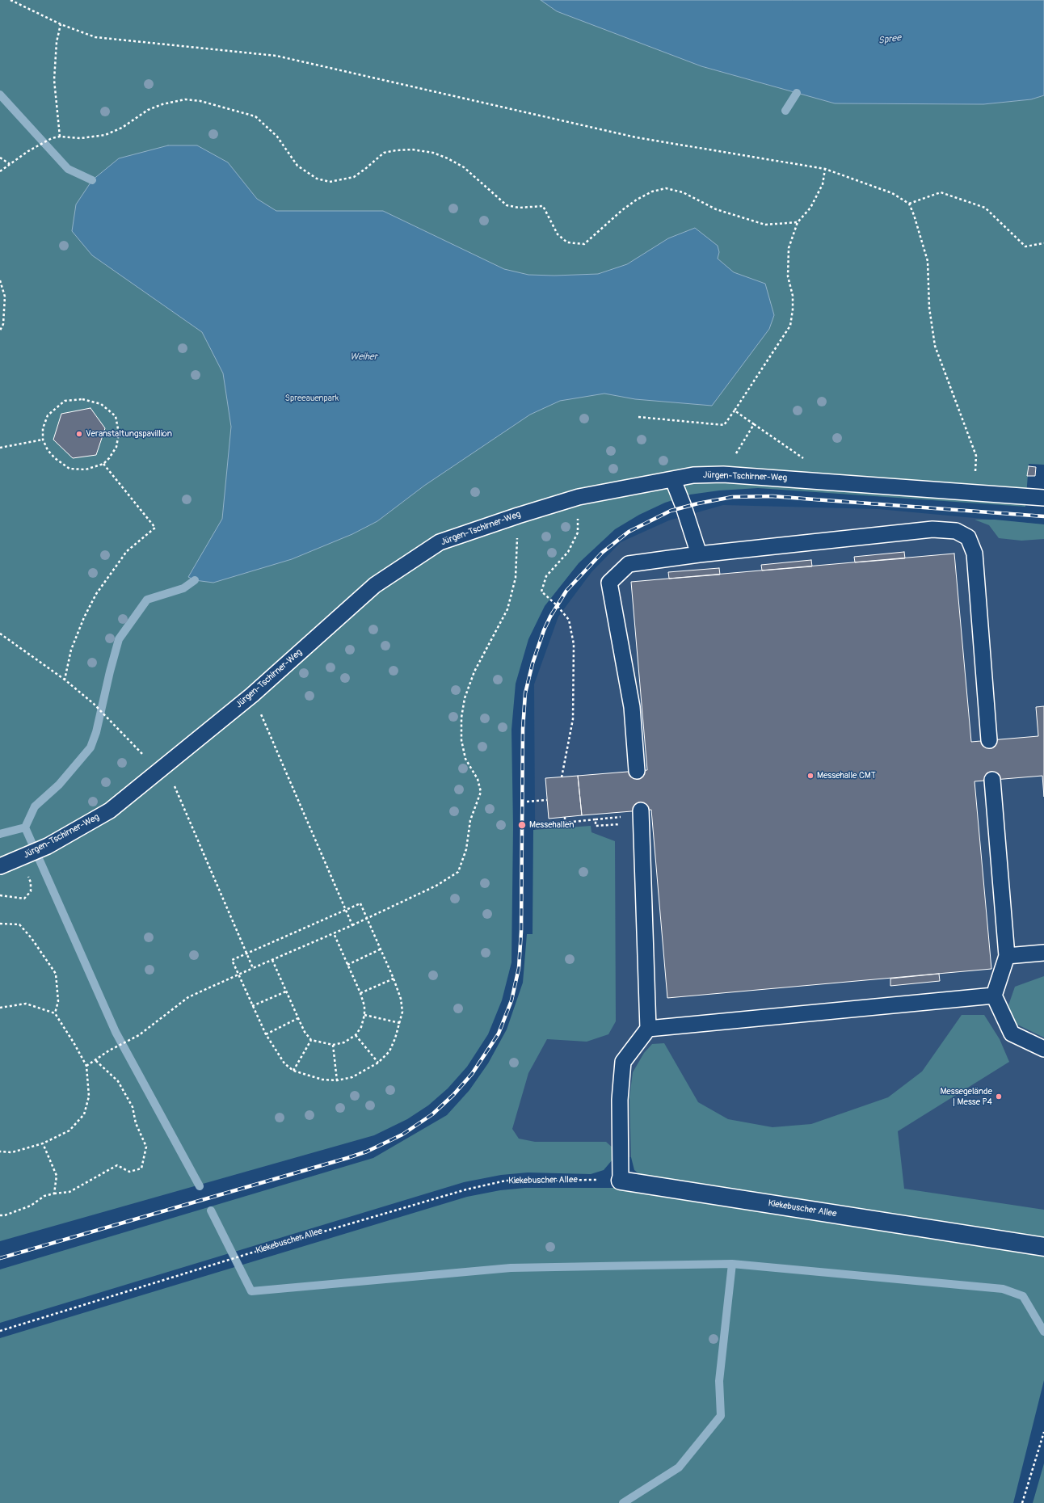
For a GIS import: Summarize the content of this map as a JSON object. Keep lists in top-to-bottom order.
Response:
{
  "streets": {
    "street": ["Kiekebuscher Allee"],
    "lane": ["Jürgen-Tschirner-Weg"]
  },
  "water": ["Spree", "Weiher"],
  "parks": ["Spreeauenpark"],
  "places": [
    "Veranstaltungspavillion",
    "Messehalle CMT",
    "Messehallen",
    "Messegelände | Messe P4"
  ]
}
